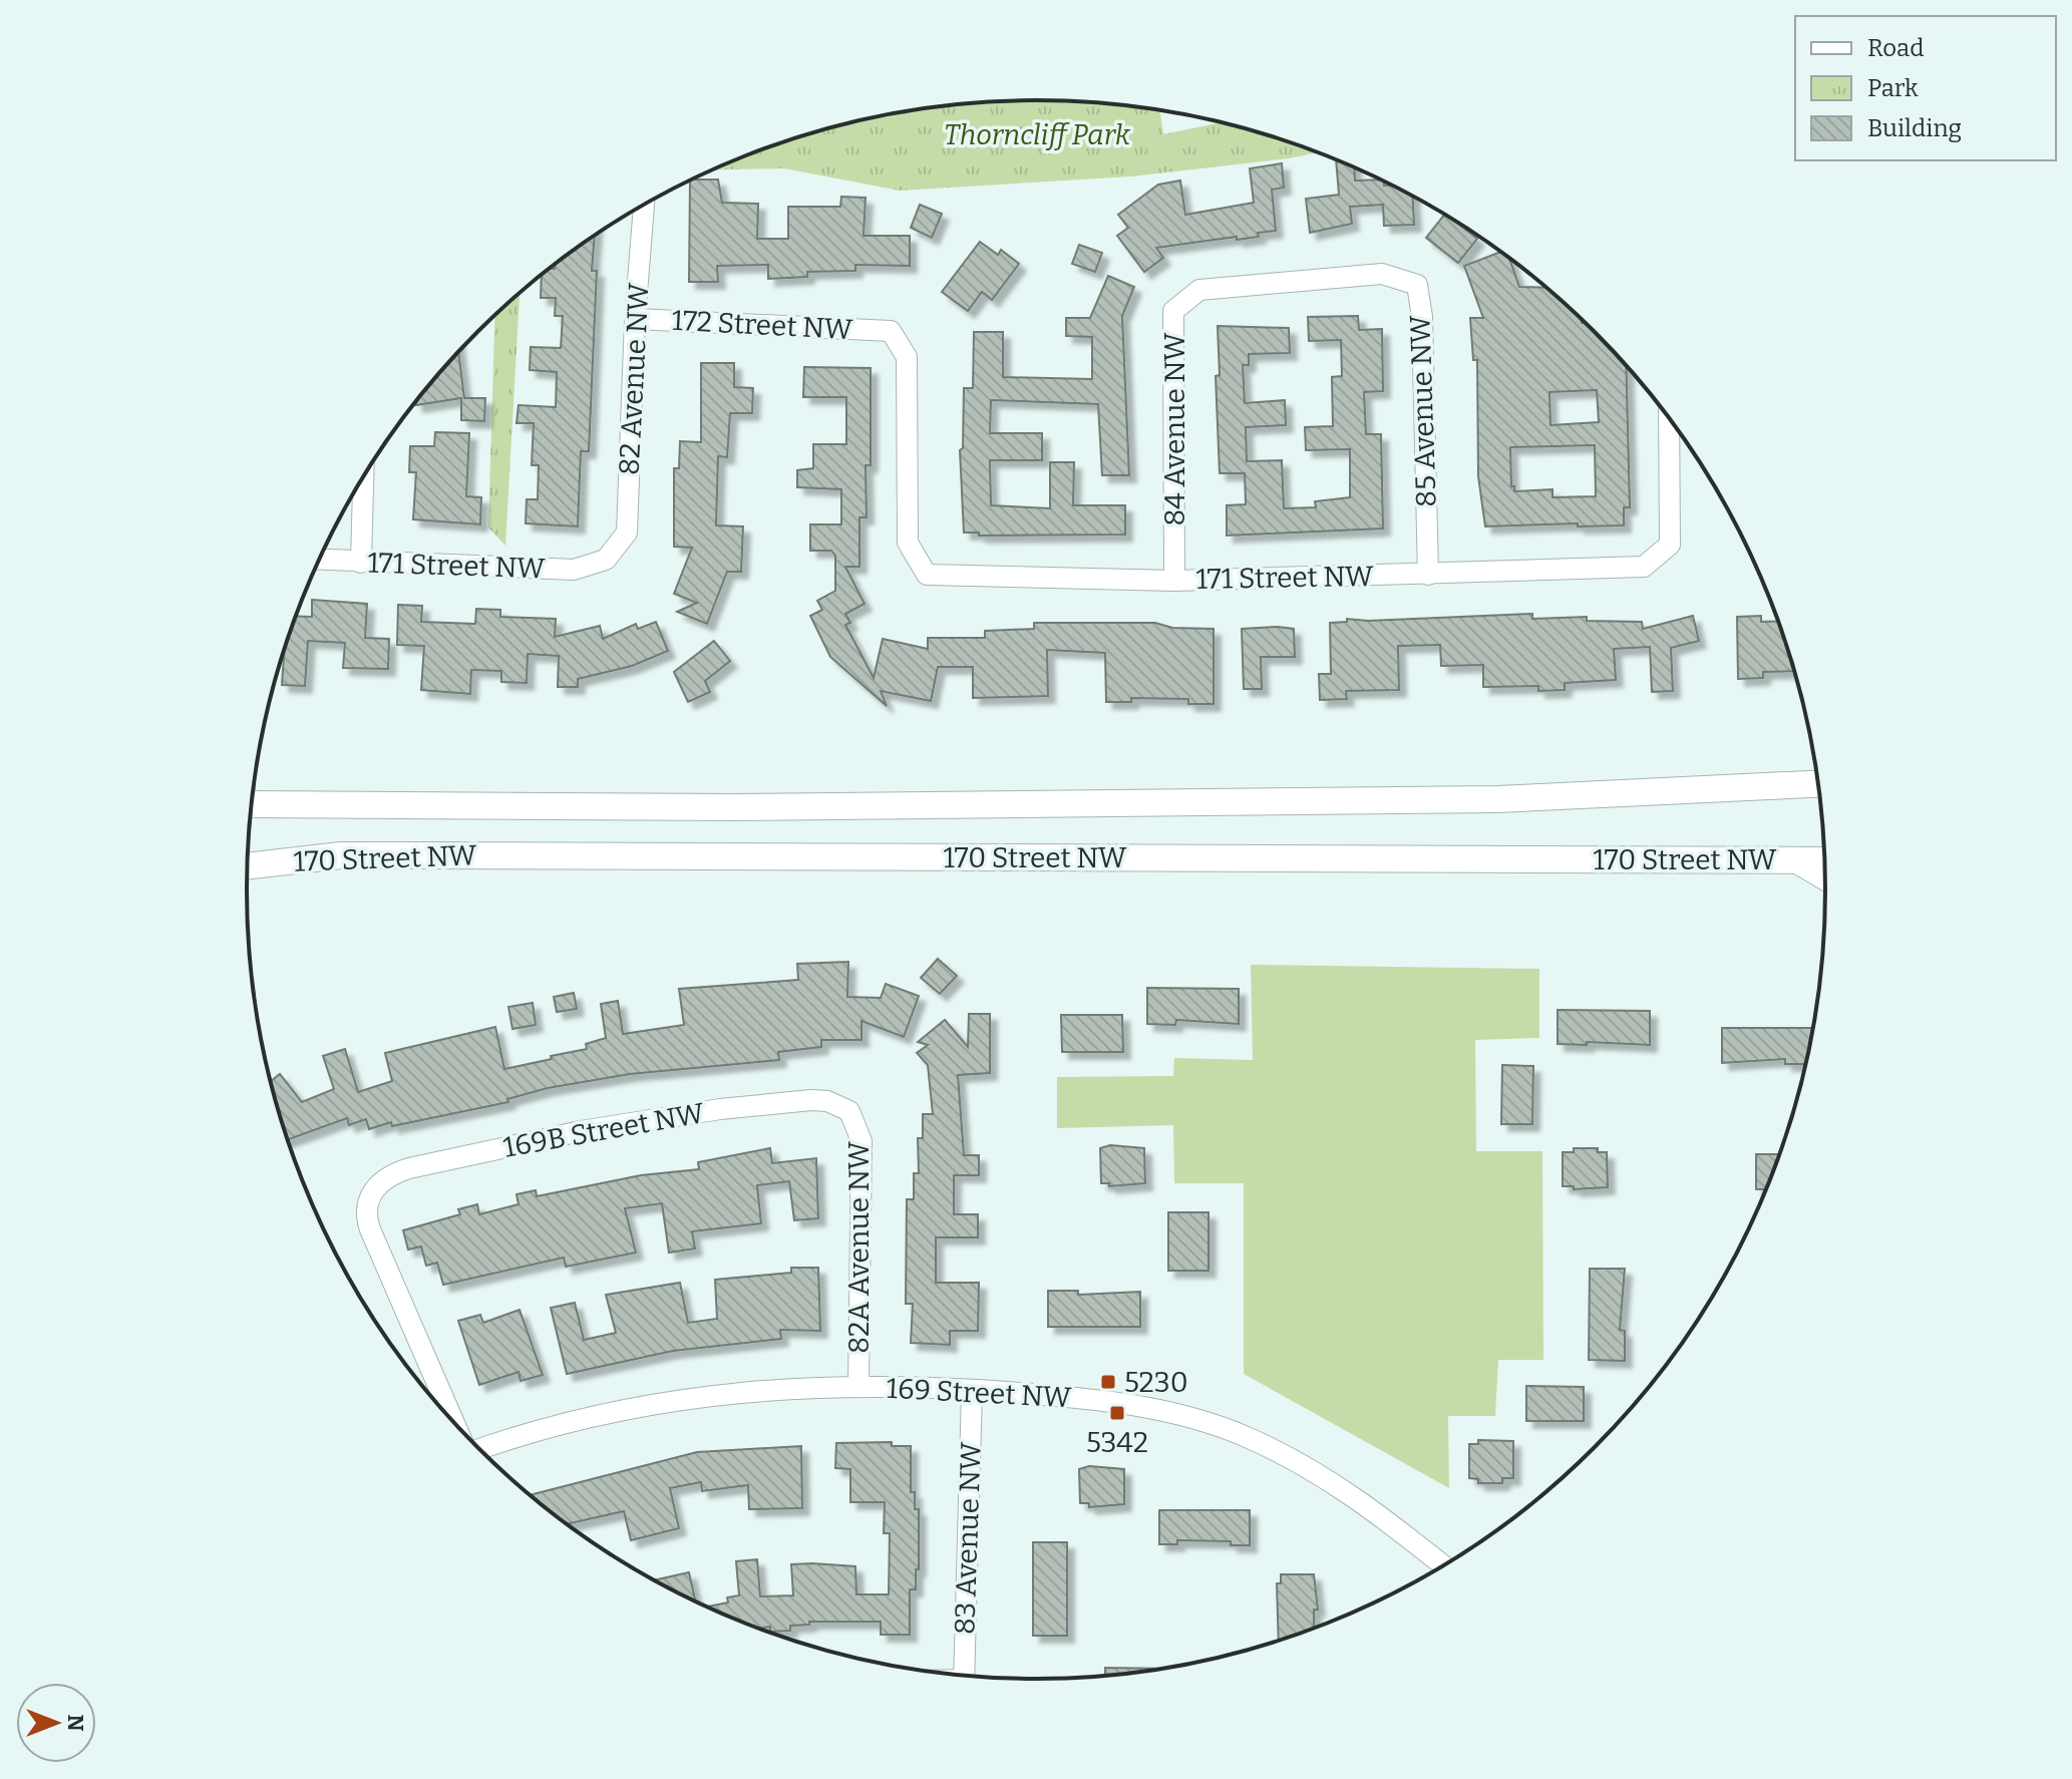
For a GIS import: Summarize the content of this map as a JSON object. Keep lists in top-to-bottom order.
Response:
{
  "streets": {
    "main road": ["170 Street NW"],
    "street": [
      "172 Street NW",
      "82 Avenue NW",
      "85 Avenue NW",
      "84 Avenue NW",
      "171 Street NW",
      "169B Street NW",
      "82A Avenue NW",
      "169 Street NW",
      "83 Avenue NW"
    ]
  },
  "crossings": [
    ["172 Street NW", "82 Avenue NW"],
    ["172 Street NW", "171 Street NW"],
    ["82 Avenue NW", "171 Street NW"],
    ["85 Avenue NW", "84 Avenue NW"],
    ["85 Avenue NW", "171 Street NW"],
    ["84 Avenue NW", "171 Street NW"],
    ["169B Street NW", "82A Avenue NW"],
    ["82A Avenue NW", "169 Street NW"],
    ["169 Street NW", "83 Avenue NW"]
  ],
  "parks": ["Thorncliff Park"],
  "places": {
    "transit": ["5230", "5342"]
  },
  "legend": ["Road", "Park", "Building"],
  "north": "right"
}
